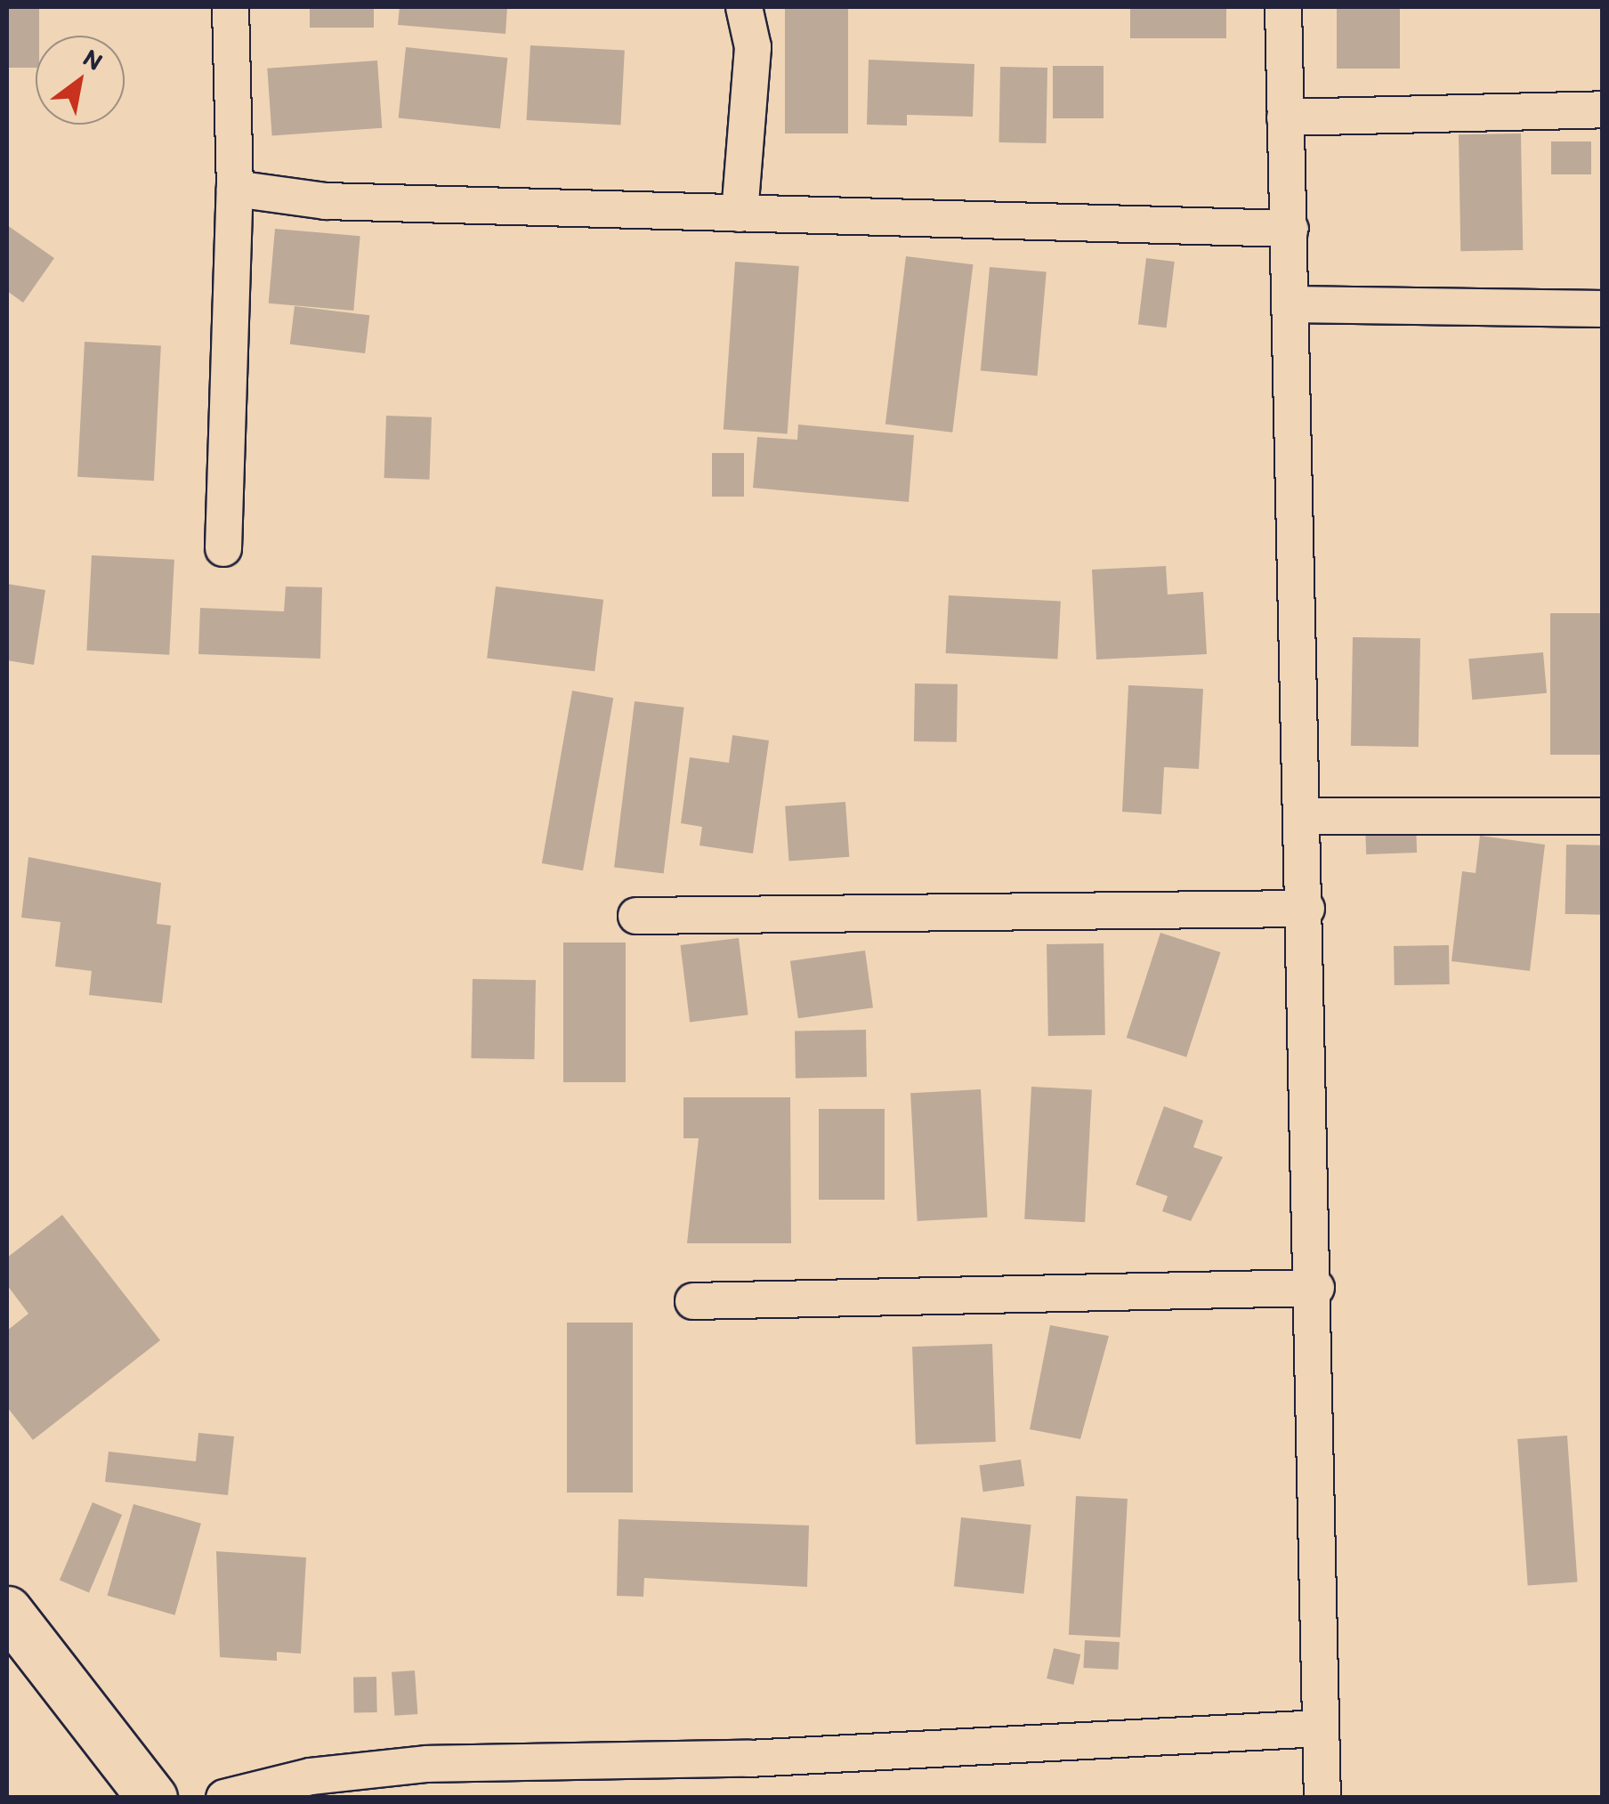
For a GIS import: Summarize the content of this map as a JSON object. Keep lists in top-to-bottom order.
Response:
{
  "north": "top right"
}
